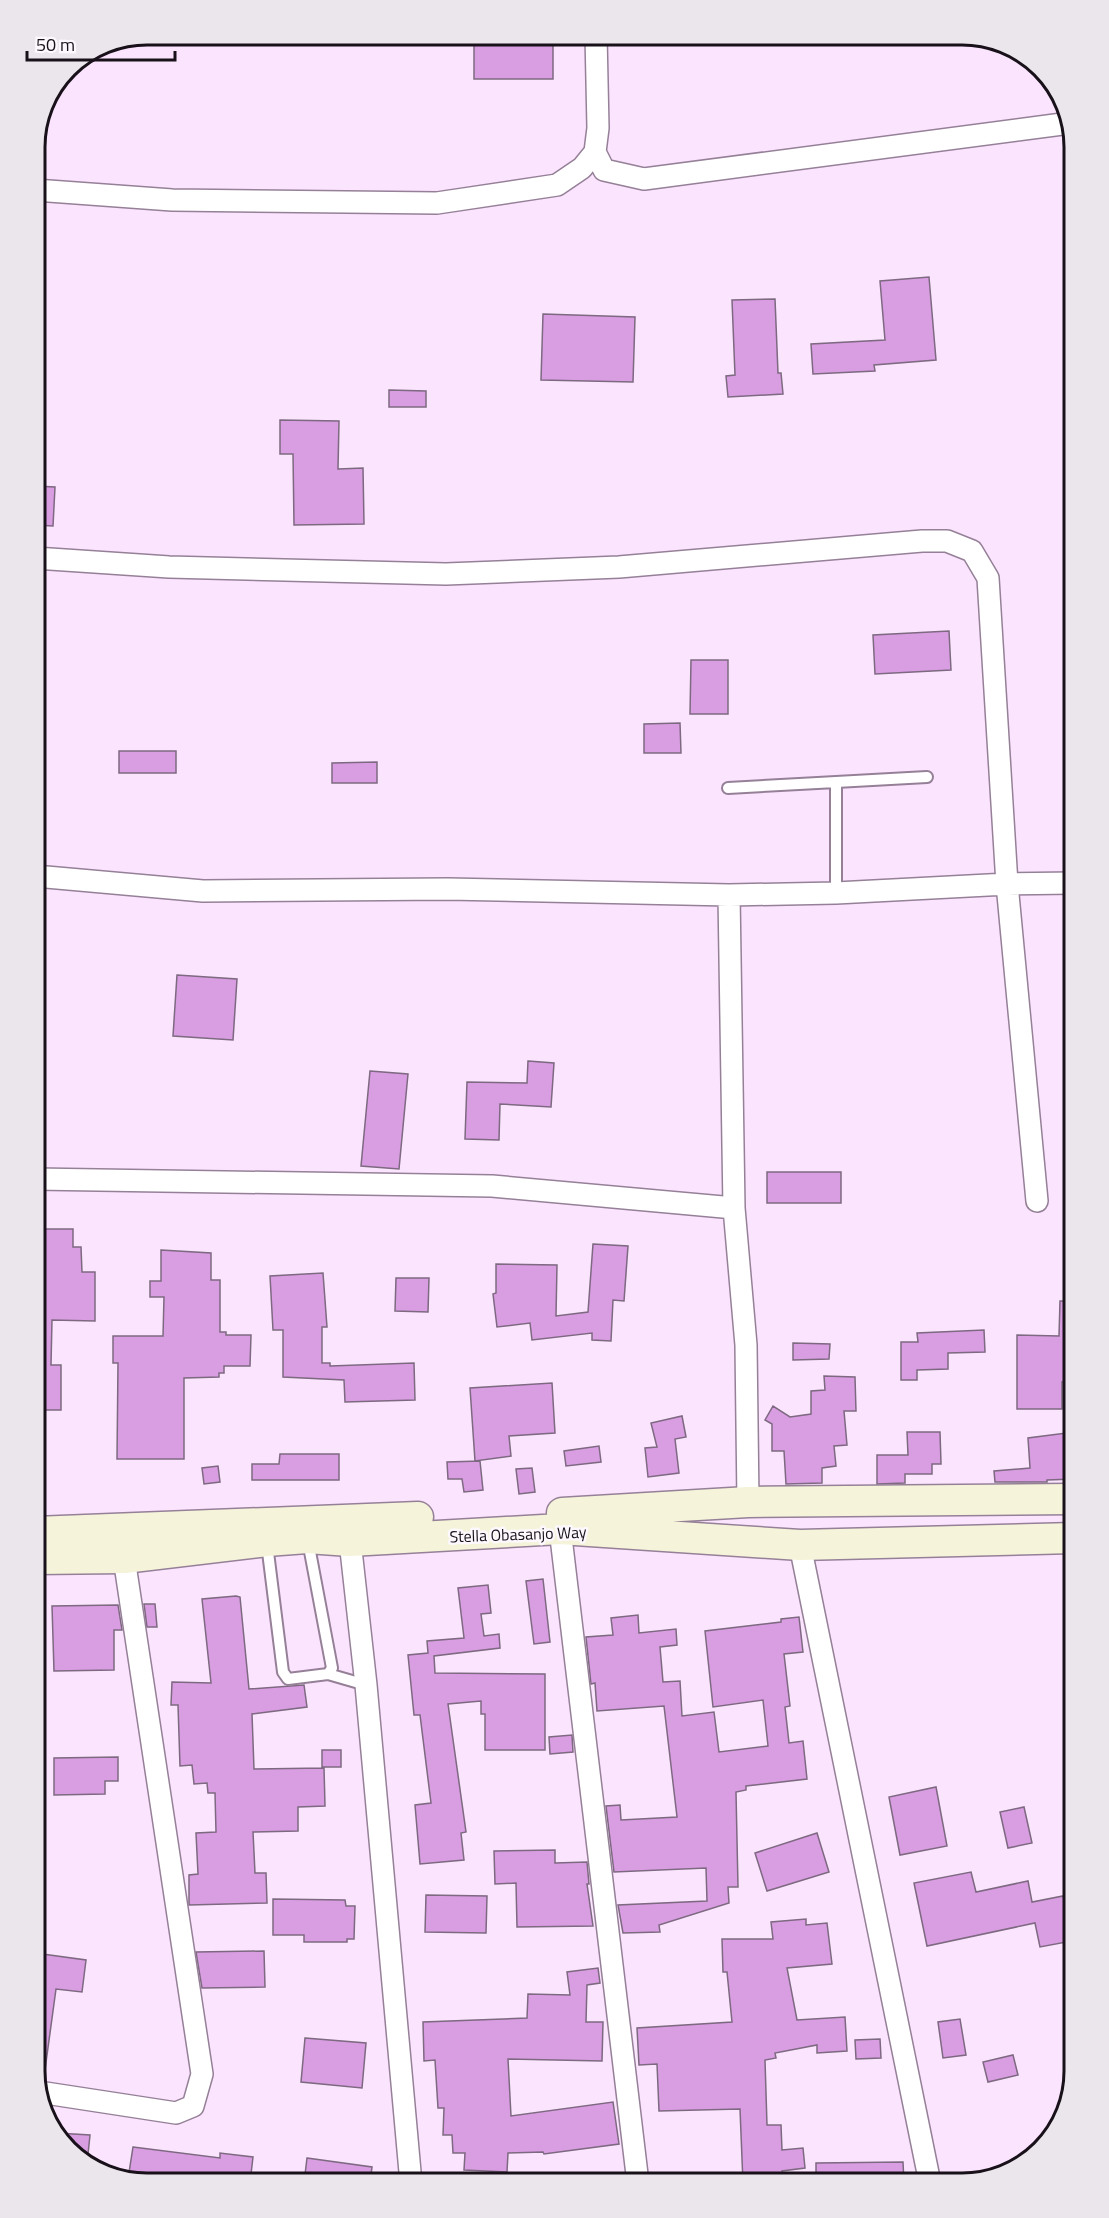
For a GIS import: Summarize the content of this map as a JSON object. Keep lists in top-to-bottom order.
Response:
{
  "streets": {
    "street": ["Stella Obasanjo Way"]
  },
  "scale_bar": "50 m"
}
